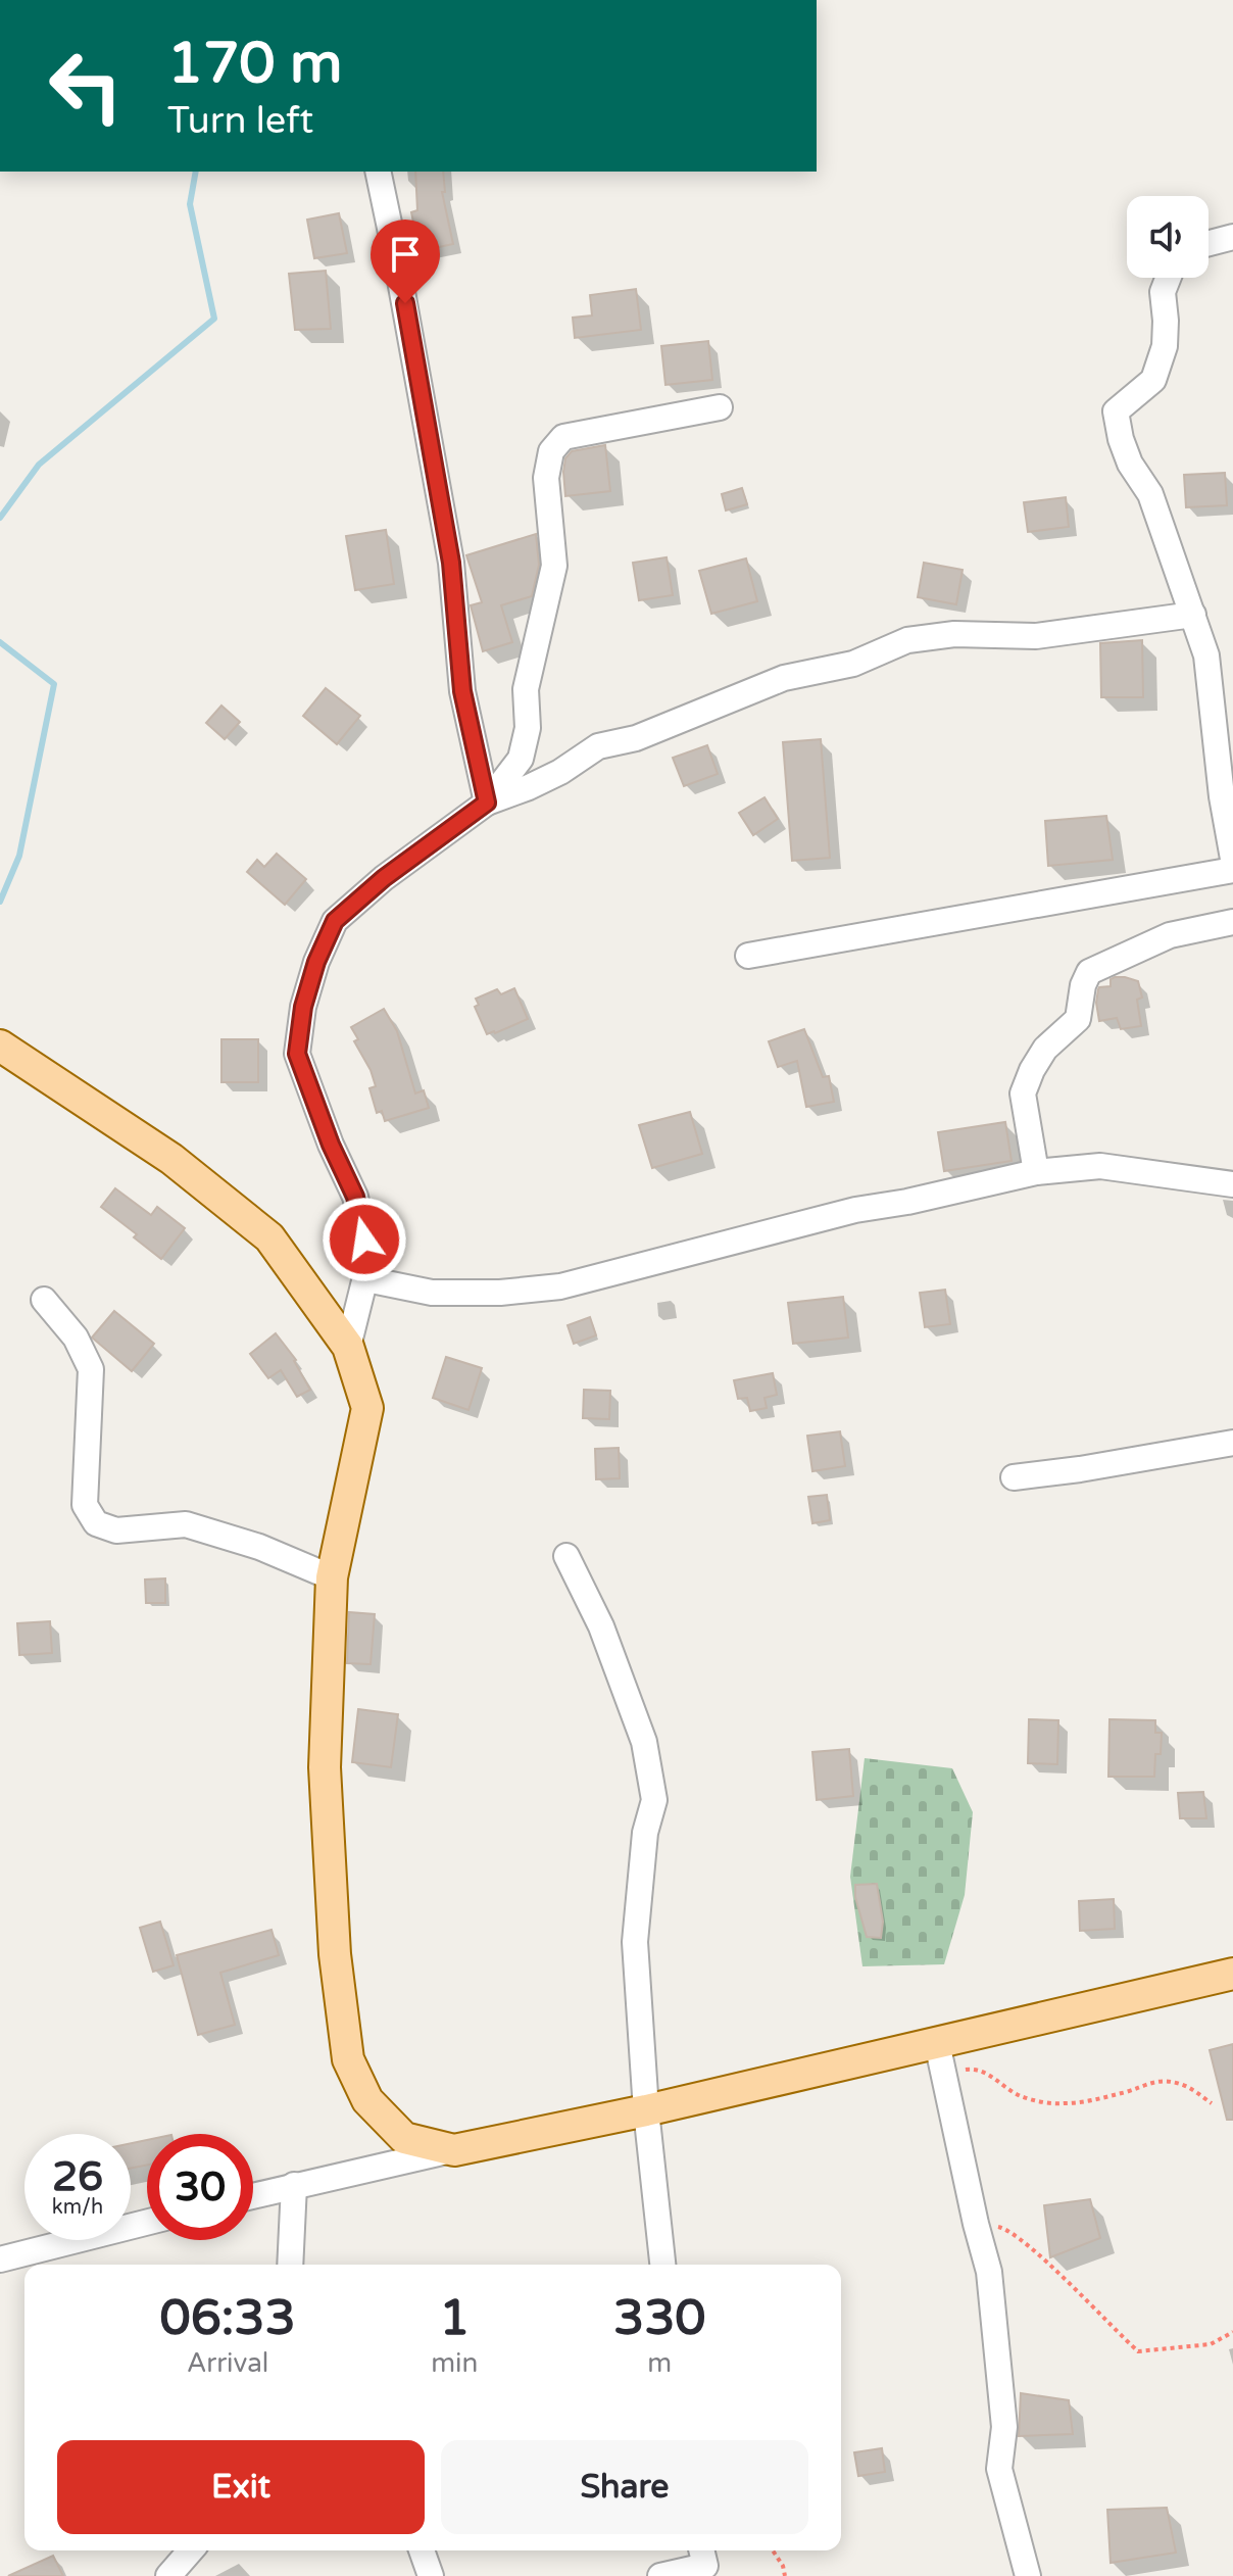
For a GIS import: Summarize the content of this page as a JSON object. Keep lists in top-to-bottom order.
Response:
{
  "page": {
    "turn": ["170 m", "Turn left"],
    "speed": "26 km/h",
    "limit": "30",
    "eta": [
      "06:33",
      "Arrival",
      "1",
      "min",
      "330",
      "m"
    ],
    "buttons": ["Exit", "Share"]
  }
}
